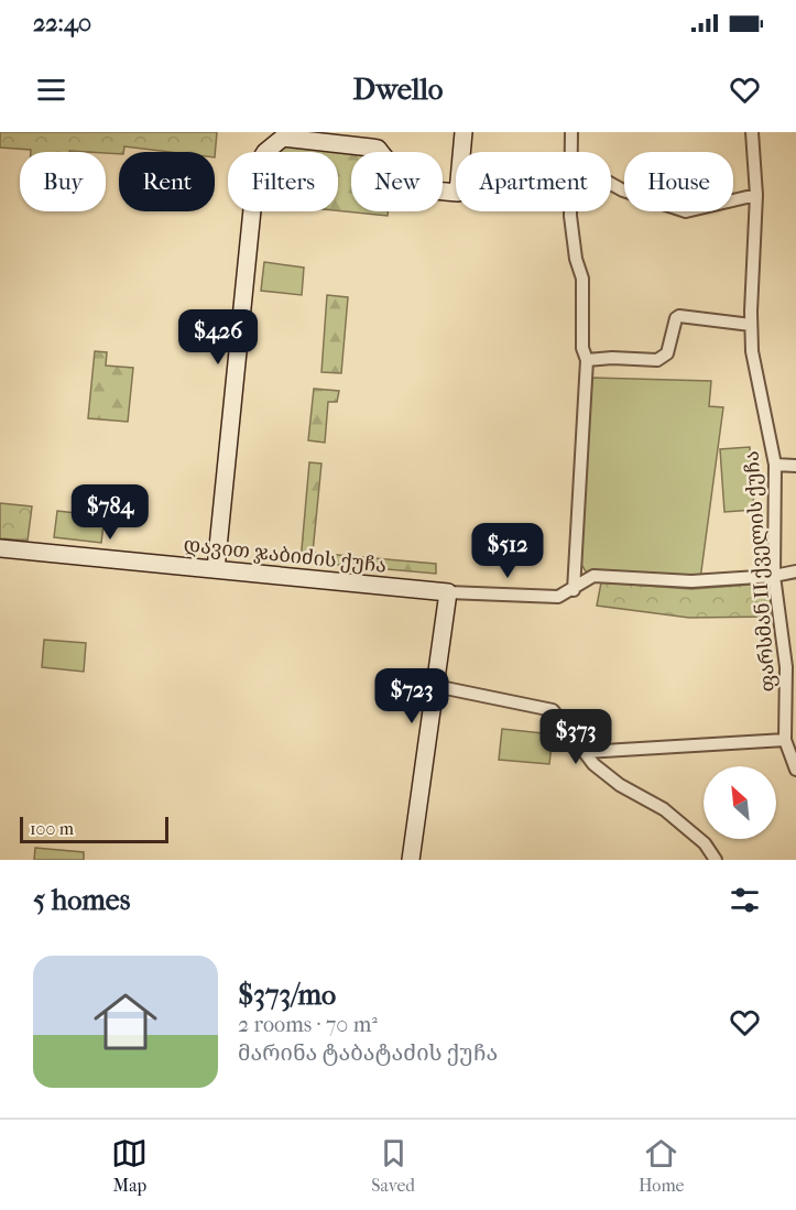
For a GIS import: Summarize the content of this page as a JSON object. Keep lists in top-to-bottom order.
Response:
{
  "streets": {
    "street": ["დავით ჯაბიძის ქუჩა", "ფარსმან II ქველის ქუჩა"]
  },
  "crossings": [
    ["დავით ჯაბიძის ქუჩა", "ფარსმან II ქველის ქუჩა"]
  ],
  "scale_bar": "100 m",
  "north": "top left",
  "page": {
    "status": "22:40",
    "header": "Dwello",
    "chip": [
      "Buy",
      "Rent",
      "Filters",
      "New",
      "Apartment",
      "House"
    ],
    "price": [
      "$426",
      "$784",
      "$512",
      "$723",
      "$373"
    ],
    "scale": "100 m",
    "heading": "5 homes",
    "list": [
      {
        "name": "$373/mo",
        "note": "2 rooms · 70 m² · მარინა ტაბატაძის ქუჩა"
      }
    ],
    "tabs": ["Map", "Saved", "Home"]
  }
}
